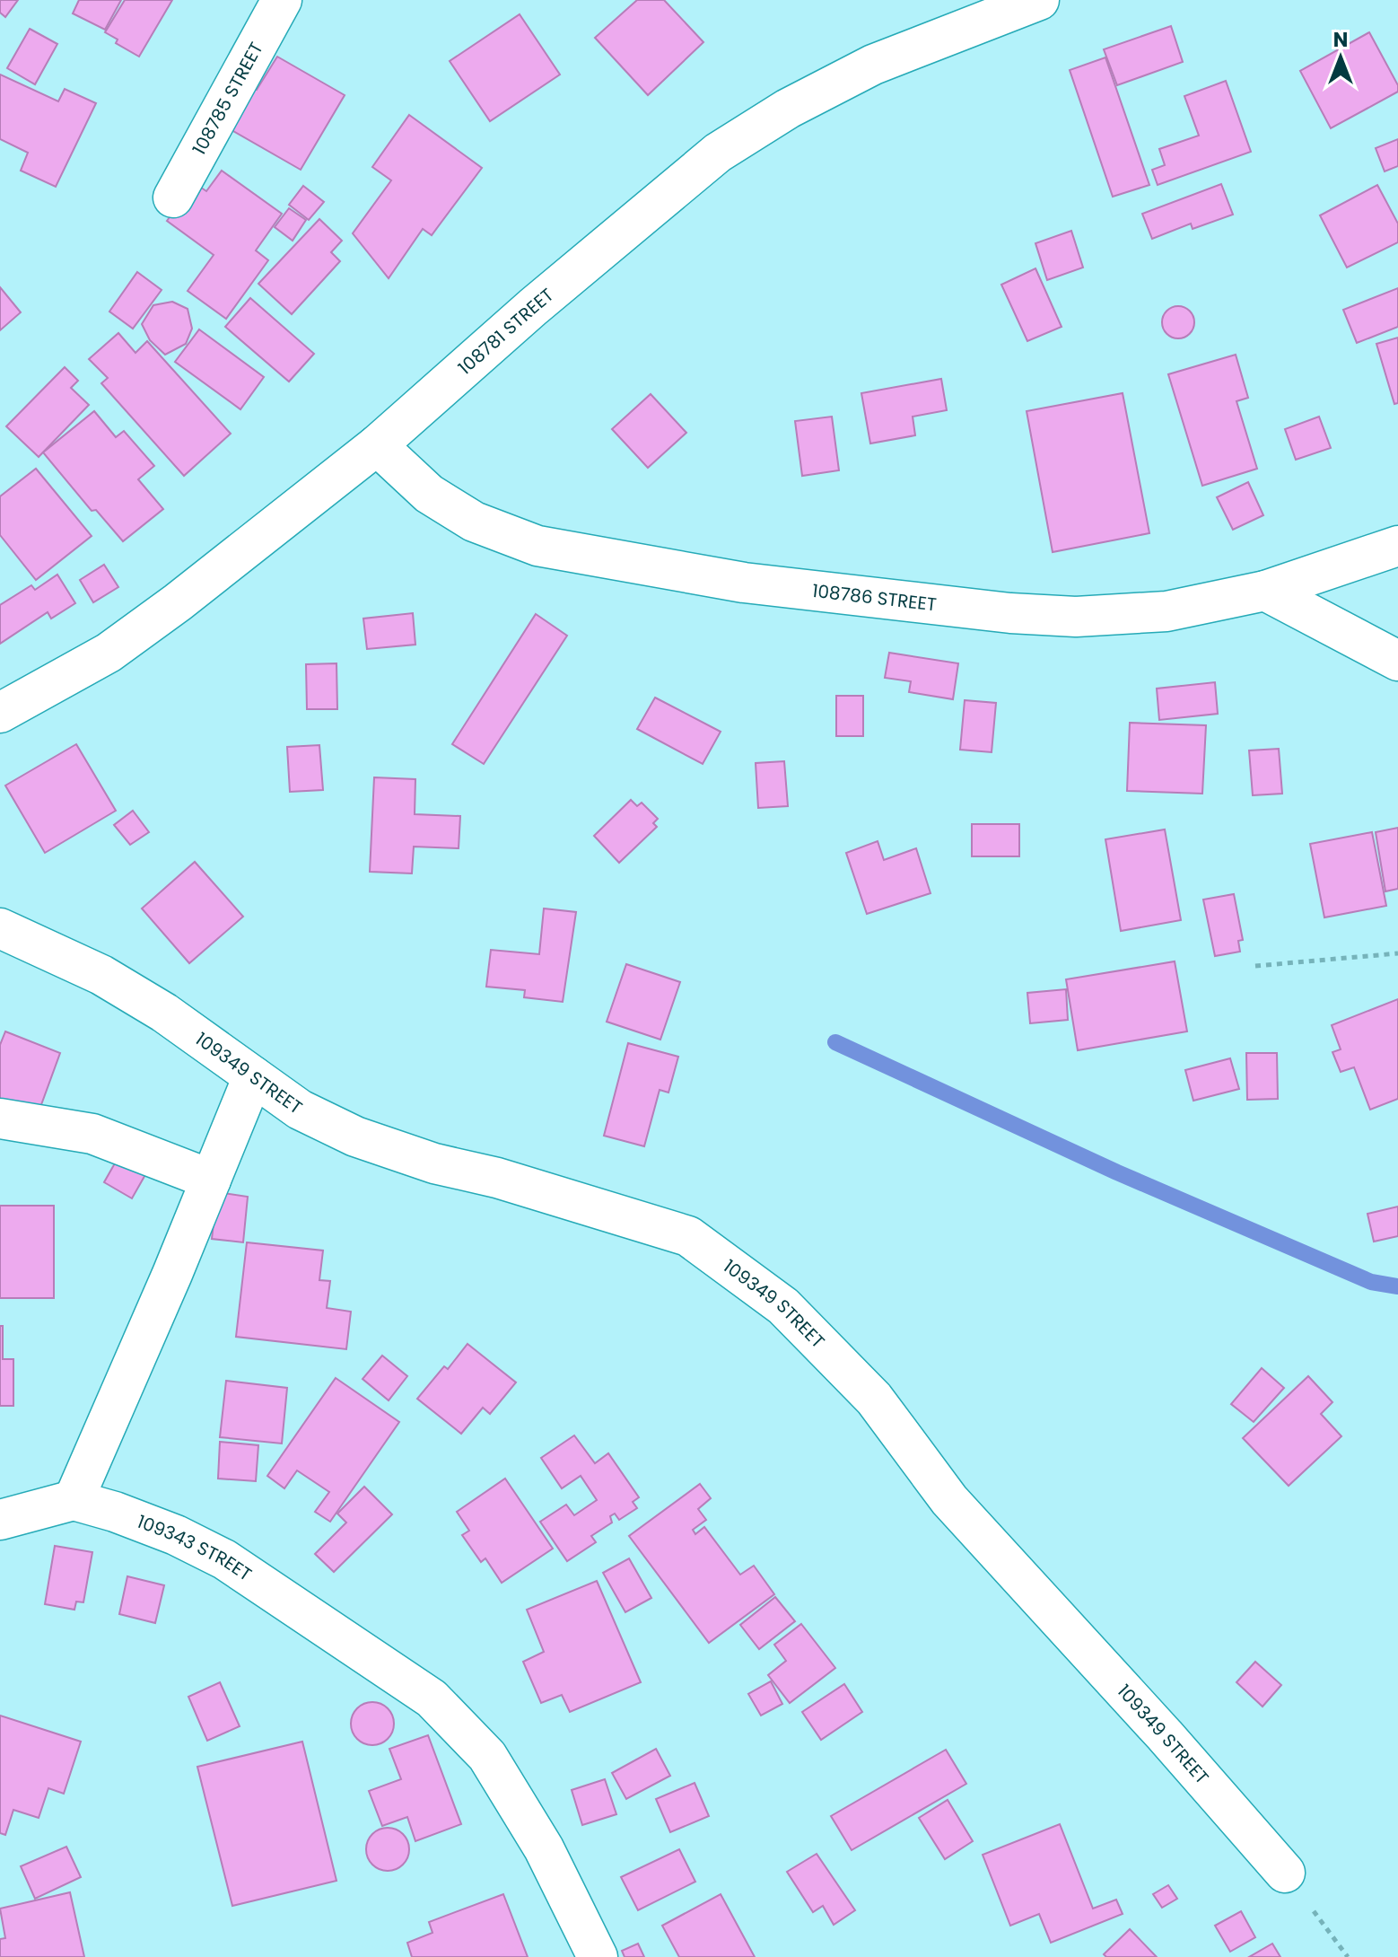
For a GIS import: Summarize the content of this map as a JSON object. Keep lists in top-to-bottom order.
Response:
{
  "streets": {
    "street": [
      "108785 STREET",
      "108781 STREET",
      "108786 STREET",
      "109349 STREET",
      "109343 STREET"
    ]
  },
  "crossings": [
    ["108781 STREET", "108786 STREET"]
  ],
  "north": "top"
}
